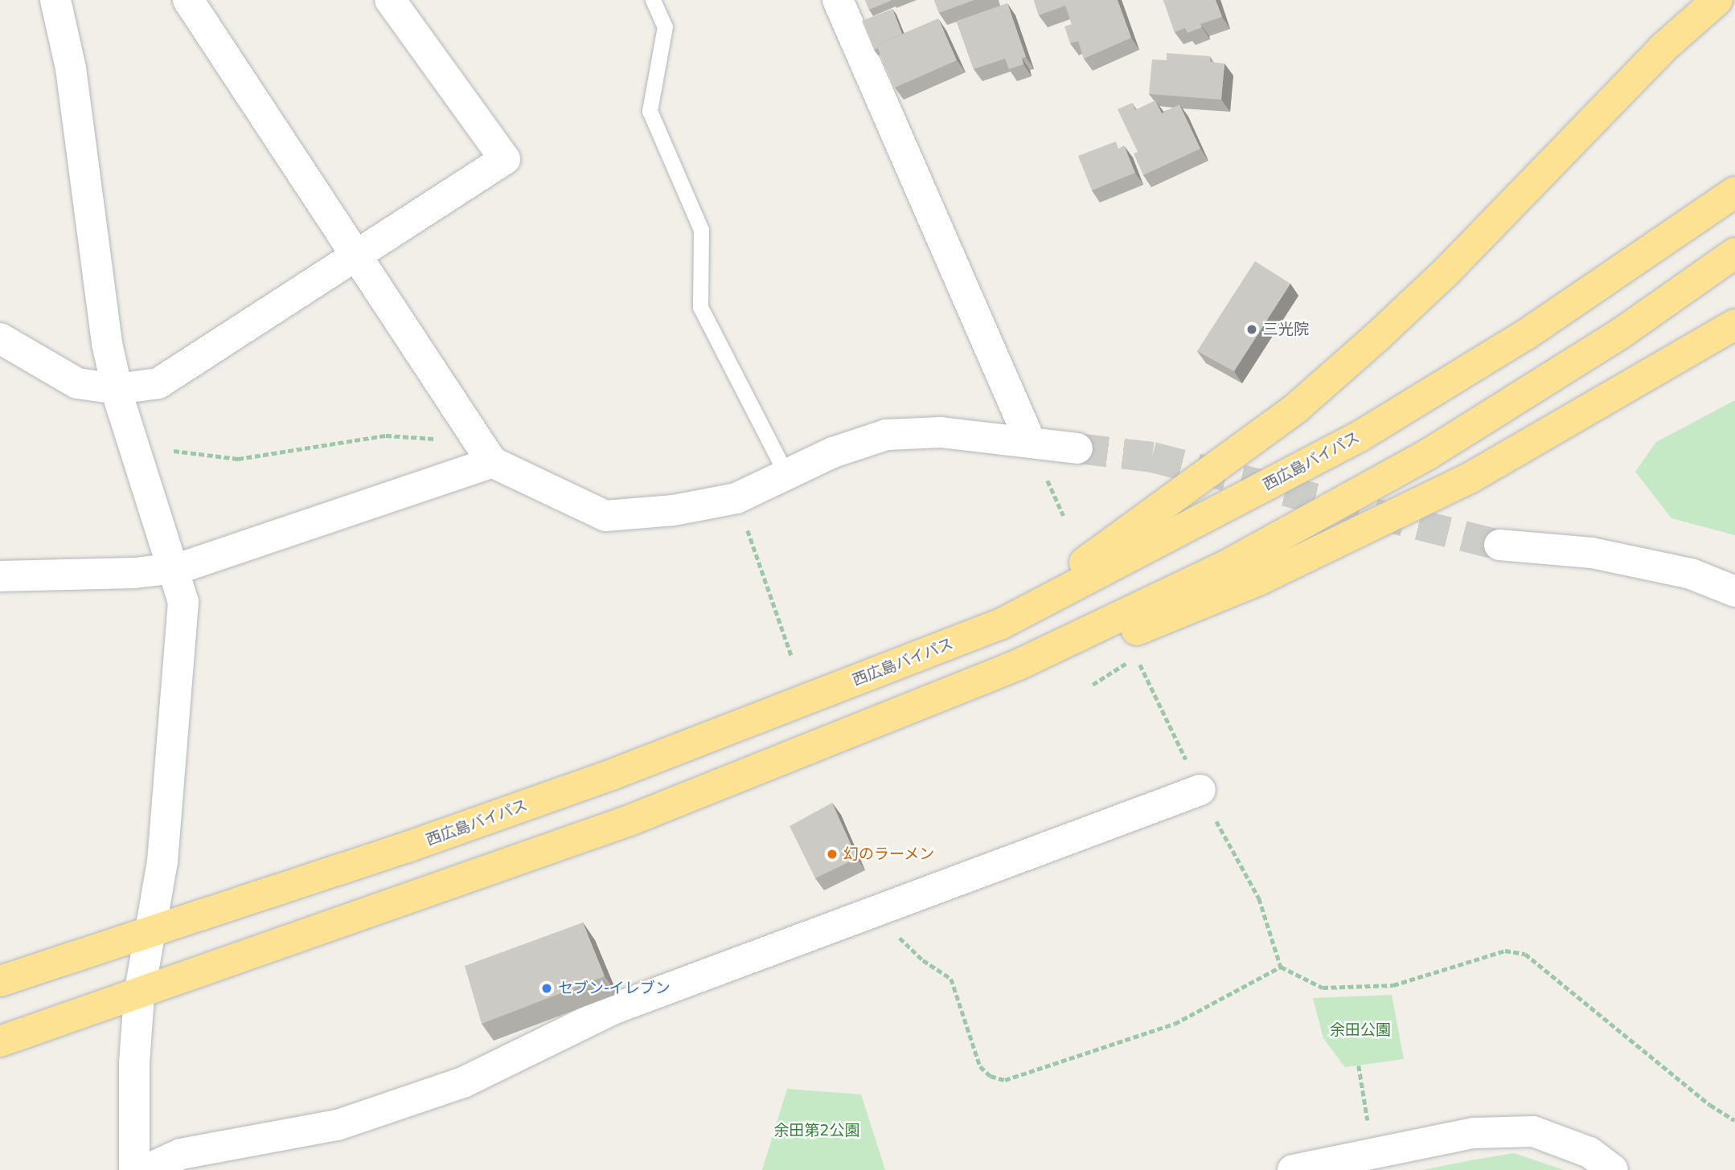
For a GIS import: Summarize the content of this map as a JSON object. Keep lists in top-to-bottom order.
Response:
{
  "streets": {
    "highway": ["西広島バイパス"]
  },
  "parks": ["余田公園", "余田第2公園"],
  "places": ["三光院", "幻のラーメン", "セブン-イレブン"]
}
